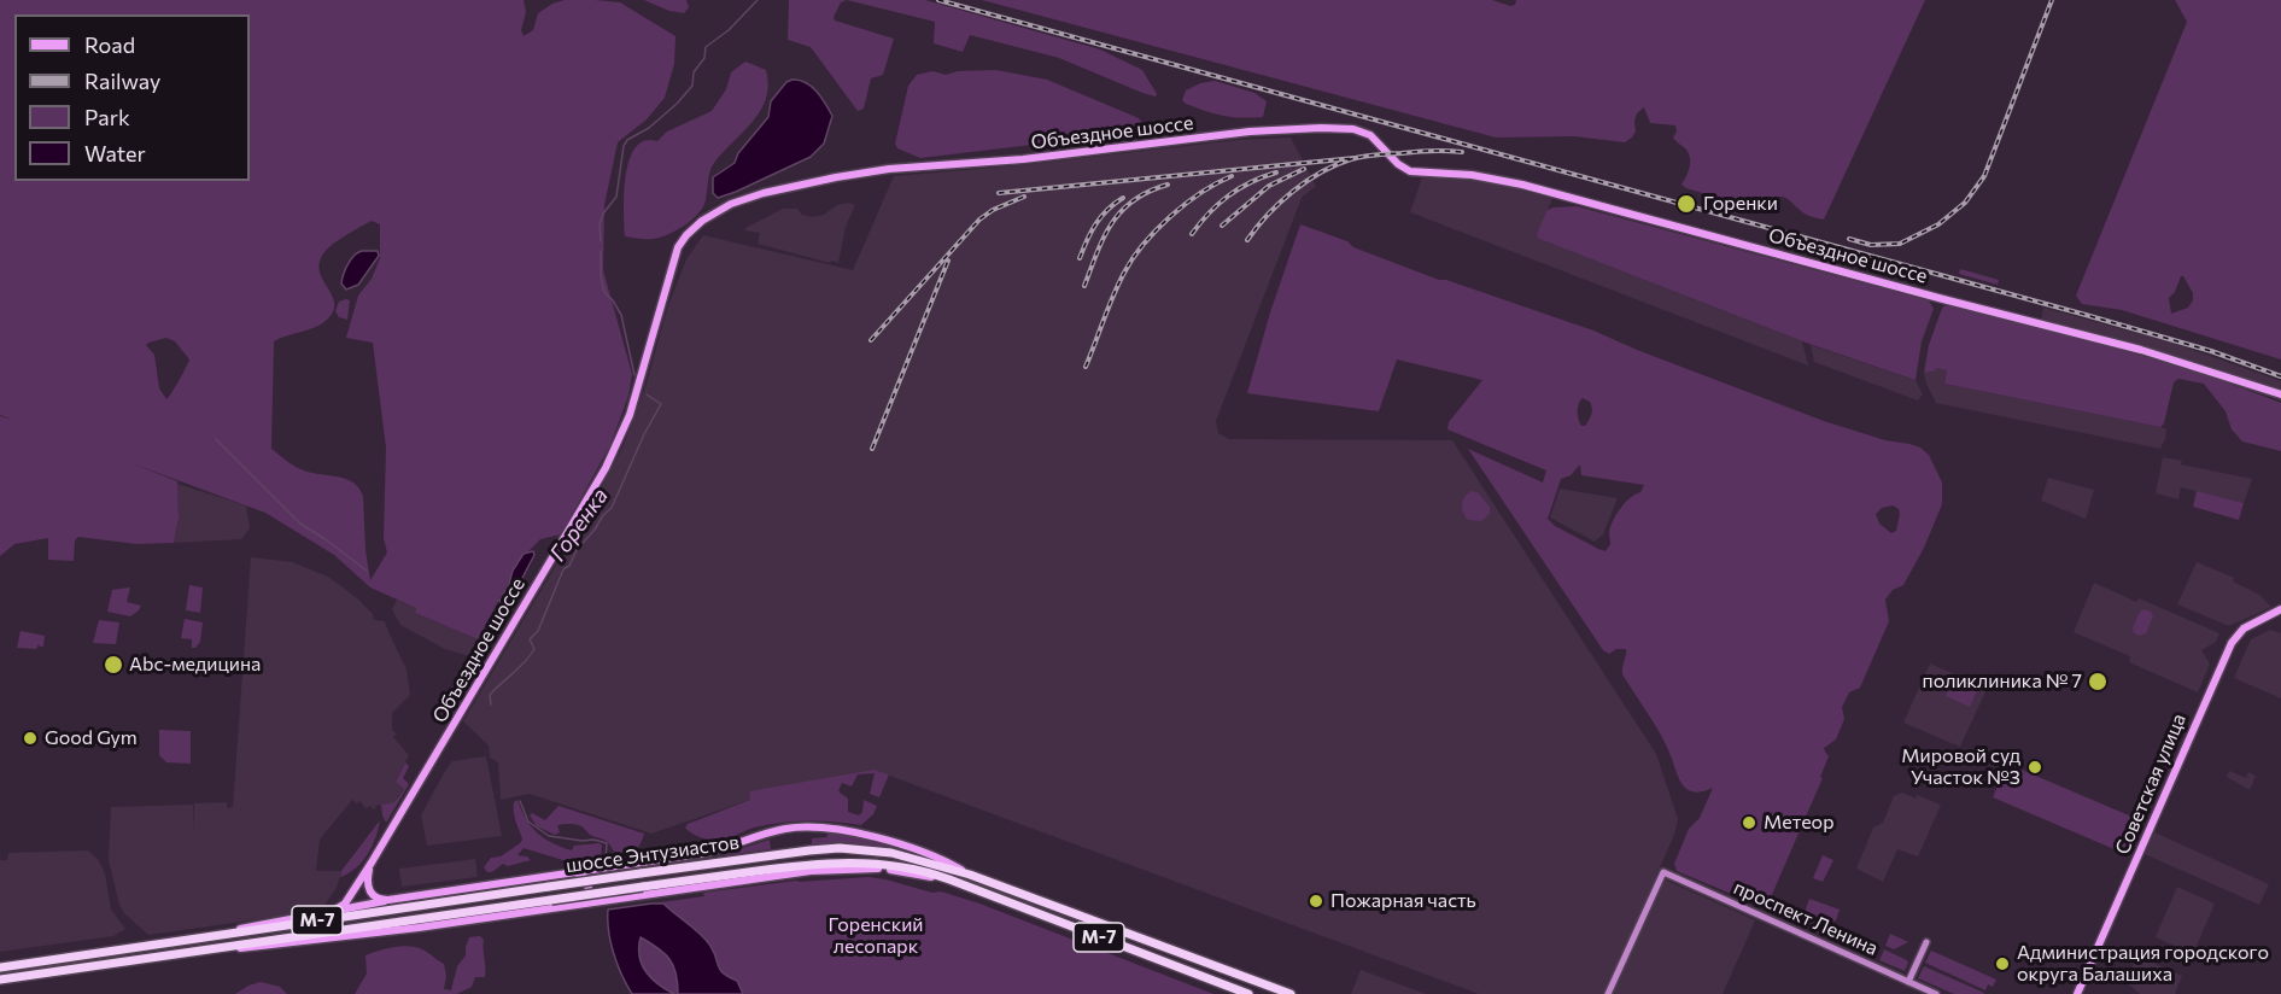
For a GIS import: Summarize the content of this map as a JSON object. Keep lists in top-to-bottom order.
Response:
{
  "streets": {
    "highway": ["шоссе Энтузиастов", "М-7"],
    "main road": ["Объездное шоссе", "Советская улица"],
    "street": ["проспект Ленина"]
  },
  "water": ["Горенка"],
  "parks": ["Горенский лесопарк"],
  "places": [
    "Горенки",
    "Abc-медицина",
    "поликлиника № 7",
    "Good Gym",
    "Мировой суд Участок №3",
    "Метеор",
    "Пожарная часть",
    "Администрация городского округа Балашиха"
  ],
  "legend": [
    "Road",
    "Railway",
    "Park",
    "Water"
  ]
}
